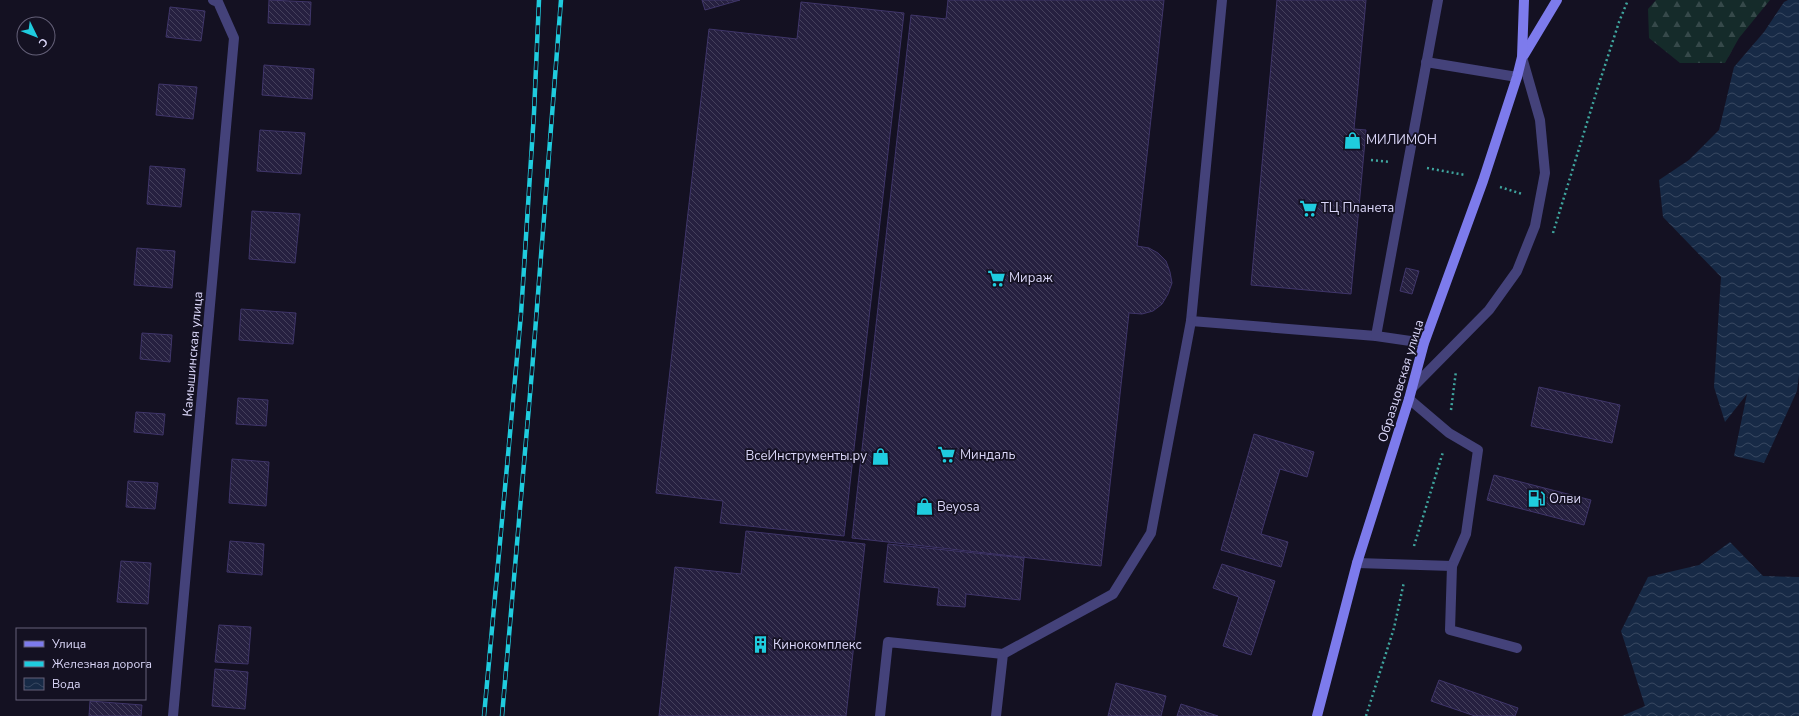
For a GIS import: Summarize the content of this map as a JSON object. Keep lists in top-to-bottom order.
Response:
{
  "streets": {
    "main road": ["Образцовская улица"],
    "street": ["Камышинская улица"]
  },
  "places": {
    "shop": ["МИЛИМОН", "ВсеИнструменты.ру", "Beyosa"],
    "supermarket": ["ТЦ Планета", "Мираж", "Миндаль"],
    "fuel station": ["Олви"],
    "building": ["Кинокомплекс"]
  },
  "legend": ["Улица", "Железная дорога", "Вода"],
  "north": "bottom right"
}
